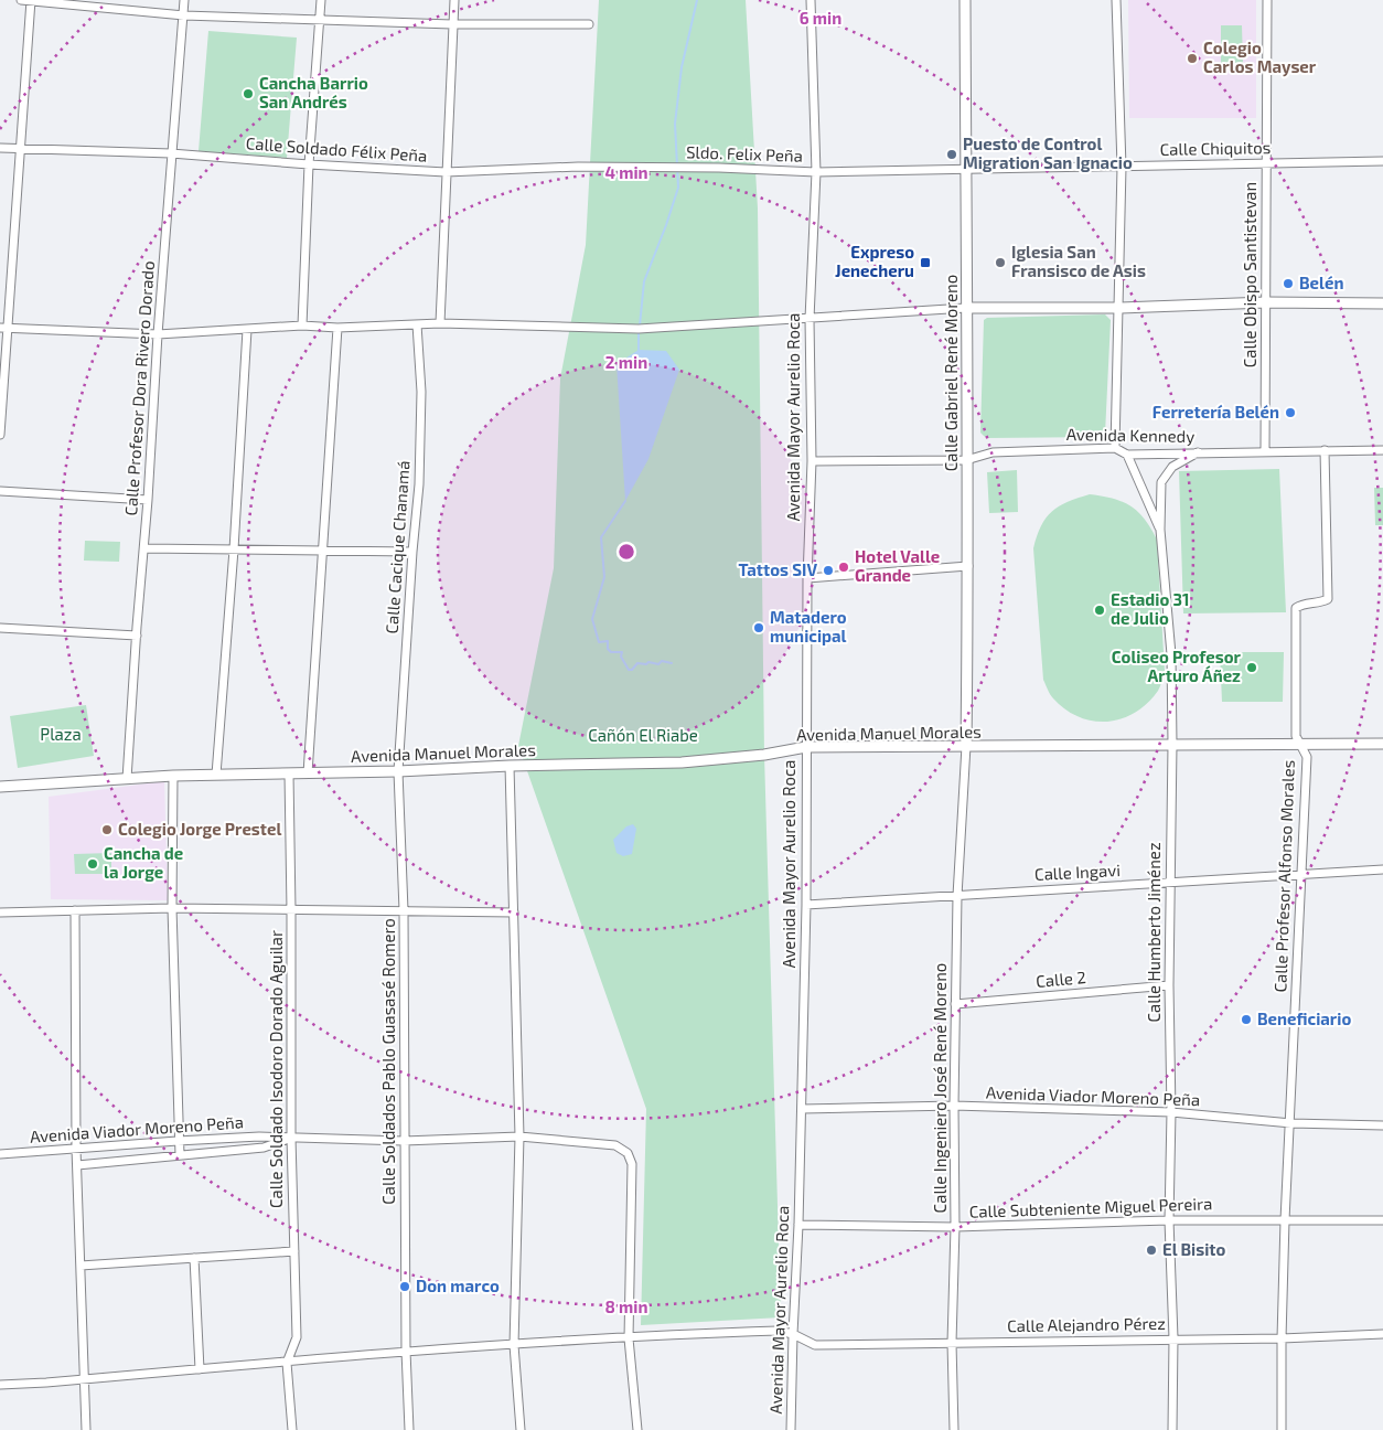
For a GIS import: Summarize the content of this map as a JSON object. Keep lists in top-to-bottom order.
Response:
{
  "streets": {
    "street": [
      "Calle Chiquitos",
      "Calle Soldado Félix Peña",
      "Sldo. Felix Peña",
      "Calle Obispo Santistevan",
      "Calle Gabriel René Moreno",
      "Calle Profesor Dora Rivero Dorado",
      "Avenida Mayor Aurelio Roca",
      "Avenida Kennedy",
      "Calle Cacique Chanamá",
      "Avenida Manuel Morales",
      "Calle Ingavi",
      "Calle Profesor Alfonso Morales",
      "Calle Humberto Jiménez",
      "Calle 2",
      "Calle Soldados Pablo Guasasé Romero",
      "Calle Soldado Isodoro Dorado Aguilar",
      "Calle Ingeniero José René Moreno",
      "Avenida Viador Moreno Peña",
      "Calle Subteniente Miguel Pereira",
      "Calle Alejandro Pérez"
    ]
  },
  "crossings": [
    ["Calle Chiquitos", "Sldo. Felix Peña"],
    ["Calle Chiquitos", "Calle Obispo Santistevan"],
    ["Calle Chiquitos", "Calle Gabriel René Moreno"],
    ["Calle Chiquitos", "Avenida Mayor Aurelio Roca"],
    ["Calle Soldado Félix Peña", "Sldo. Felix Peña"],
    ["Calle Soldado Félix Peña", "Calle Profesor Dora Rivero Dorado"],
    ["Sldo. Felix Peña", "Avenida Mayor Aurelio Roca"],
    ["Calle Obispo Santistevan", "Avenida Kennedy"],
    ["Calle Gabriel René Moreno", "Avenida Kennedy"],
    ["Calle Gabriel René Moreno", "Avenida Manuel Morales"],
    ["Calle Gabriel René Moreno", "Calle Ingeniero José René Moreno"],
    ["Calle Profesor Dora Rivero Dorado", "Avenida Manuel Morales"],
    ["Avenida Mayor Aurelio Roca", "Avenida Kennedy"],
    ["Avenida Mayor Aurelio Roca", "Avenida Manuel Morales"],
    ["Avenida Mayor Aurelio Roca", "Calle Ingavi"],
    ["Avenida Mayor Aurelio Roca", "Avenida Viador Moreno Peña"],
    ["Avenida Mayor Aurelio Roca", "Calle Subteniente Miguel Pereira"],
    ["Avenida Mayor Aurelio Roca", "Calle Alejandro Pérez"],
    ["Avenida Kennedy", "Calle Profesor Alfonso Morales"],
    ["Avenida Kennedy", "Calle Humberto Jiménez"],
    ["Calle Cacique Chanamá", "Avenida Manuel Morales"],
    ["Calle Cacique Chanamá", "Calle Soldados Pablo Guasasé Romero"],
    ["Avenida Manuel Morales", "Calle Profesor Alfonso Morales"],
    ["Avenida Manuel Morales", "Calle Humberto Jiménez"],
    ["Avenida Manuel Morales", "Calle Soldados Pablo Guasasé Romero"],
    ["Avenida Manuel Morales", "Calle Soldado Isodoro Dorado Aguilar"],
    ["Avenida Manuel Morales", "Calle Ingeniero José René Moreno"],
    ["Calle Ingavi", "Calle Profesor Alfonso Morales"],
    ["Calle Ingavi", "Calle Humberto Jiménez"],
    ["Calle Ingavi", "Calle Ingeniero José René Moreno"],
    ["Calle Profesor Alfonso Morales", "Avenida Viador Moreno Peña"],
    ["Calle Profesor Alfonso Morales", "Calle Subteniente Miguel Pereira"],
    ["Calle Profesor Alfonso Morales", "Calle Alejandro Pérez"],
    ["Calle Humberto Jiménez", "Calle 2"],
    ["Calle Humberto Jiménez", "Avenida Viador Moreno Peña"],
    ["Calle Humberto Jiménez", "Calle Subteniente Miguel Pereira"],
    ["Calle Humberto Jiménez", "Calle Alejandro Pérez"],
    ["Calle 2", "Calle Ingeniero José René Moreno"],
    ["Calle Soldados Pablo Guasasé Romero", "Calle Alejandro Pérez"],
    ["Calle Soldado Isodoro Dorado Aguilar", "Avenida Viador Moreno Peña"],
    ["Calle Soldado Isodoro Dorado Aguilar", "Calle Alejandro Pérez"],
    ["Calle Ingeniero José René Moreno", "Avenida Viador Moreno Peña"],
    ["Calle Ingeniero José René Moreno", "Calle Subteniente Miguel Pereira"],
    ["Calle Ingeniero José René Moreno", "Calle Alejandro Pérez"]
  ],
  "parks": ["Plaza", "Cañón El Riabe"],
  "places": {
    "other": [
      "Colegio Carlos Mayser",
      "Cancha Barrio San Andrés",
      "Puesto de Control Migration San Ignacio",
      "Iglesia San Fransisco de Asis",
      "Belén",
      "Ferretería Belén",
      "Hotel Valle Grande",
      "Tattos SIV",
      "Estadio 31 de Julio",
      "Matadero municipal",
      "Coliseo Profesor Arturo Áñez",
      "Colegio Jorge Prestel",
      "Cancha de la Jorge",
      "Beneficiario",
      "El Bisito",
      "Don marco"
    ],
    "transit": ["Expreso Jenecheru"]
  },
  "rings": [
    "6 min",
    "4 min",
    "2 min",
    "8 min"
  ]
}
